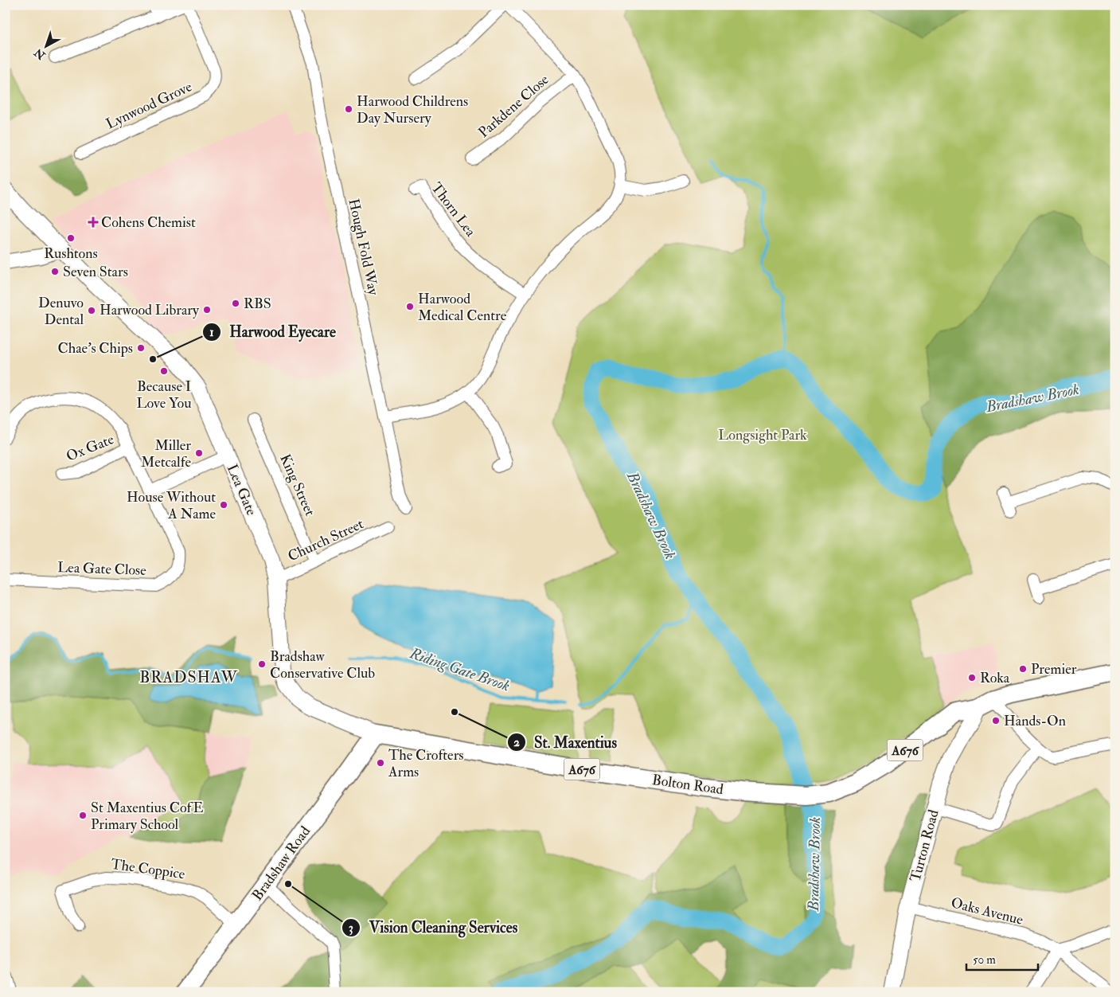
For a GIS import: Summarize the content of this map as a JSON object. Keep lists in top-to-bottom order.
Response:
{
  "streets": {
    "main road": [
      "Lea Gate",
      "A676",
      "Bolton Road",
      "Turton Road",
      "Bradshaw Road"
    ],
    "street": [
      "Lynwood Grove",
      "Parkdene Close",
      "Thorn Lea",
      "Hough Fold Way",
      "Ox Gate",
      "King Street",
      "Church Street",
      "Lea Gate Close",
      "The Coppice",
      "Oaks Avenue"
    ]
  },
  "crossings": [
    ["Ox Gate", "Lea Gate Close"],
    ["King Street", "Church Street"],
    ["Lea Gate", "Church Street"],
    ["Lea Gate", "Bolton Road"],
    ["Lea Gate", "Bradshaw Road"],
    ["A676", "Bolton Road"],
    ["A676", "Turton Road"],
    ["Bolton Road", "Turton Road"],
    ["Bolton Road", "Bradshaw Road"],
    ["Turton Road", "Oaks Avenue"],
    ["Bradshaw Road", "The Coppice"]
  ],
  "districts": ["BRADSHAW"],
  "water": ["Bradshaw Brook", "Riding Gate Brook"],
  "parks": ["Longsight Park"],
  "places": {
    "other": [
      "Harwood Childrens Day Nursery",
      "Rushtons",
      "Seven Stars",
      "RBS",
      "Harwood Medical Centre",
      "Harwood Library",
      "Denuvo Dental",
      "Chae's Chips",
      "Harwood Eyecare",
      "Because I Love You",
      "Miller Metcalfe",
      "House Without A Name",
      "Bradshaw Conservative Club",
      "Premier",
      "Roka",
      "St. Maxentius",
      "Hands-On",
      "The Crofters Arms",
      "St Maxentius CofE Primary School",
      "Vision Cleaning Services"
    ],
    "health": ["Cohens Chemist"]
  },
  "scale_bar": "50 m",
  "north": "bottom left"
}
